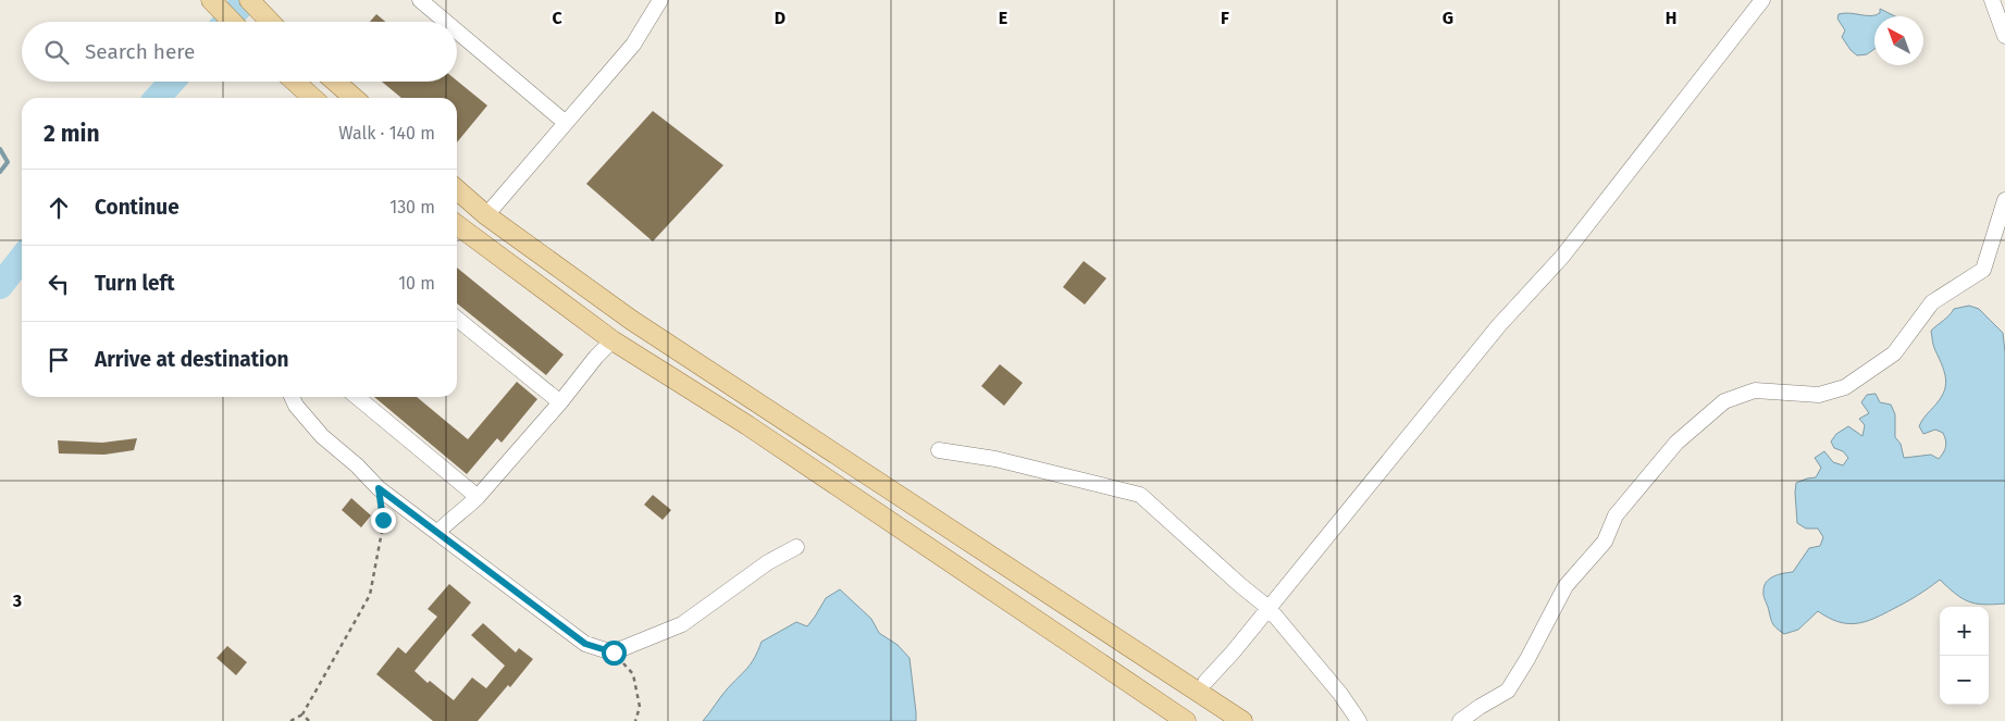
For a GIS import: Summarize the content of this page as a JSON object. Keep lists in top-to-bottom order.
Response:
{
  "north": "top left",
  "page": {
    "search": "Search here",
    "heading": ["2 min", "Walk · 140 m"],
    "list": [
      ["Continue", "130 m"],
      ["Turn left", "10 m"],
      "Arrive at destination"
    ],
    "map_buttons": ["+", "−"]
  },
  "grid": {
    "columns": [
      "C",
      "D",
      "E",
      "F",
      "G",
      "H"
    ],
    "rows": ["3"]
  }
}
